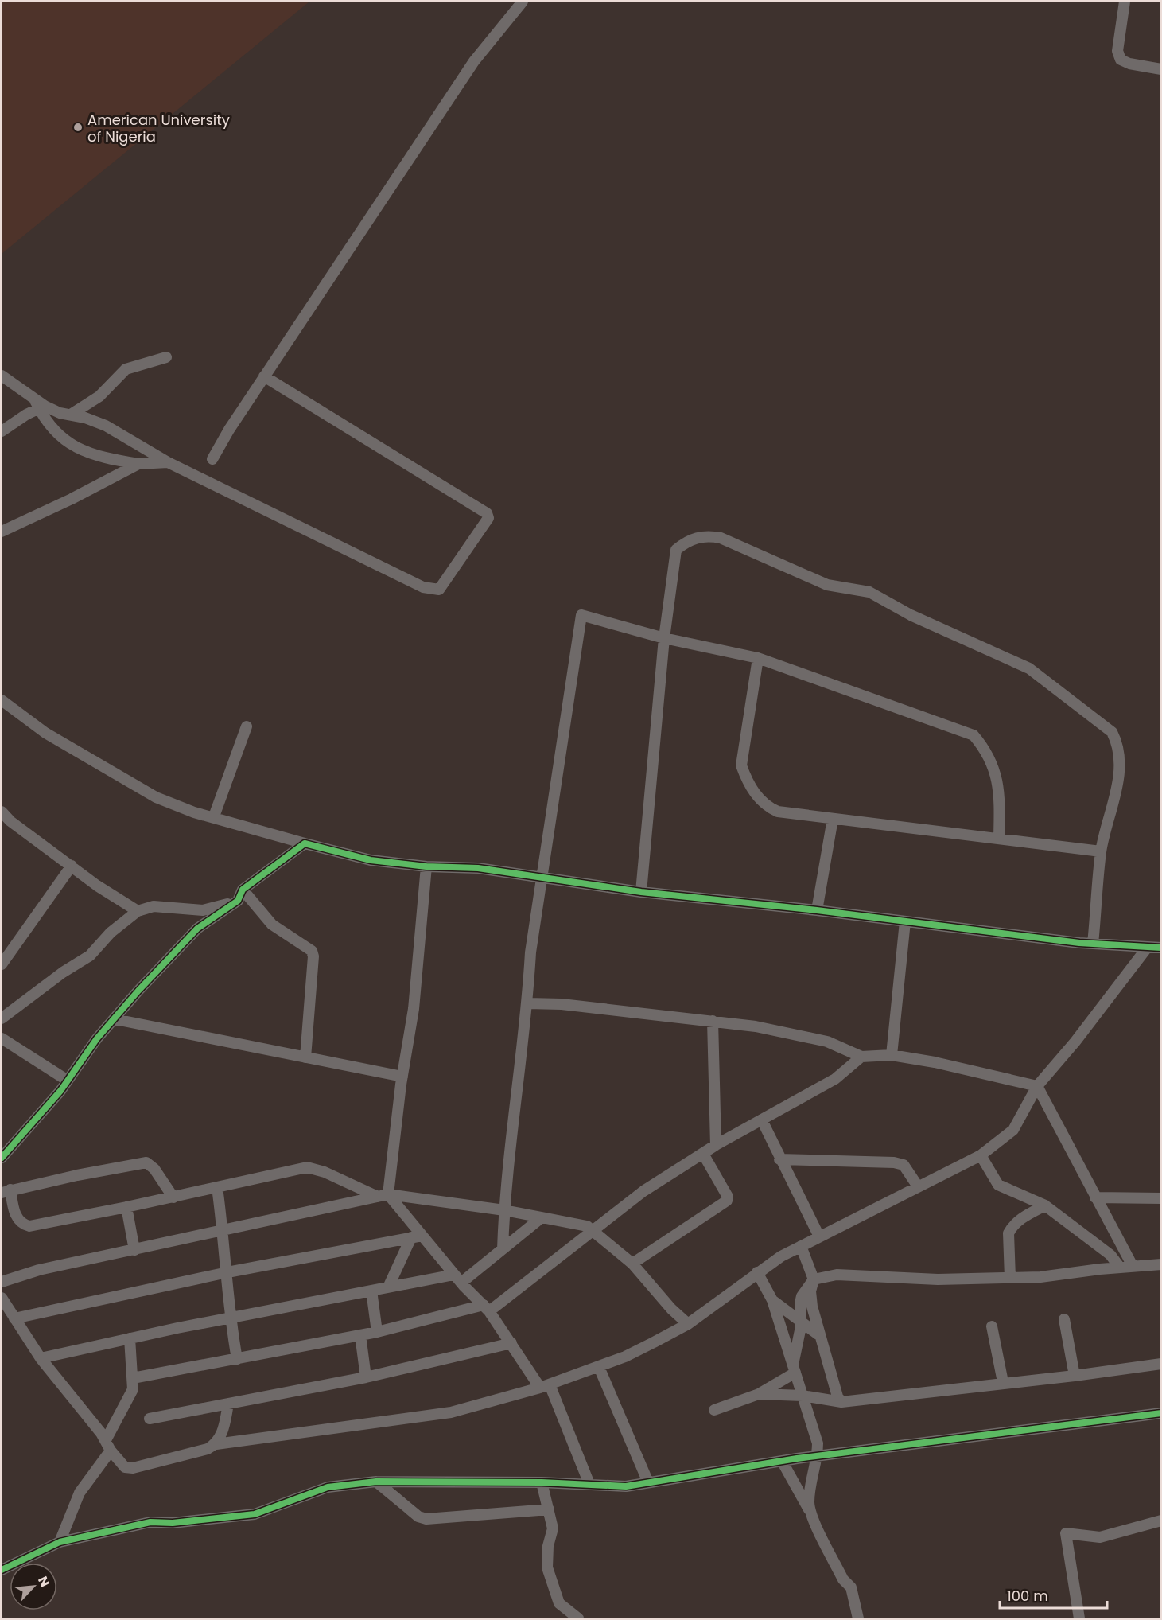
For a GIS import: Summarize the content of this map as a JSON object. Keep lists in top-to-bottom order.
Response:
{
  "places": ["American University of Nigeria"],
  "scale_bar": "100 m",
  "north": "top right"
}
